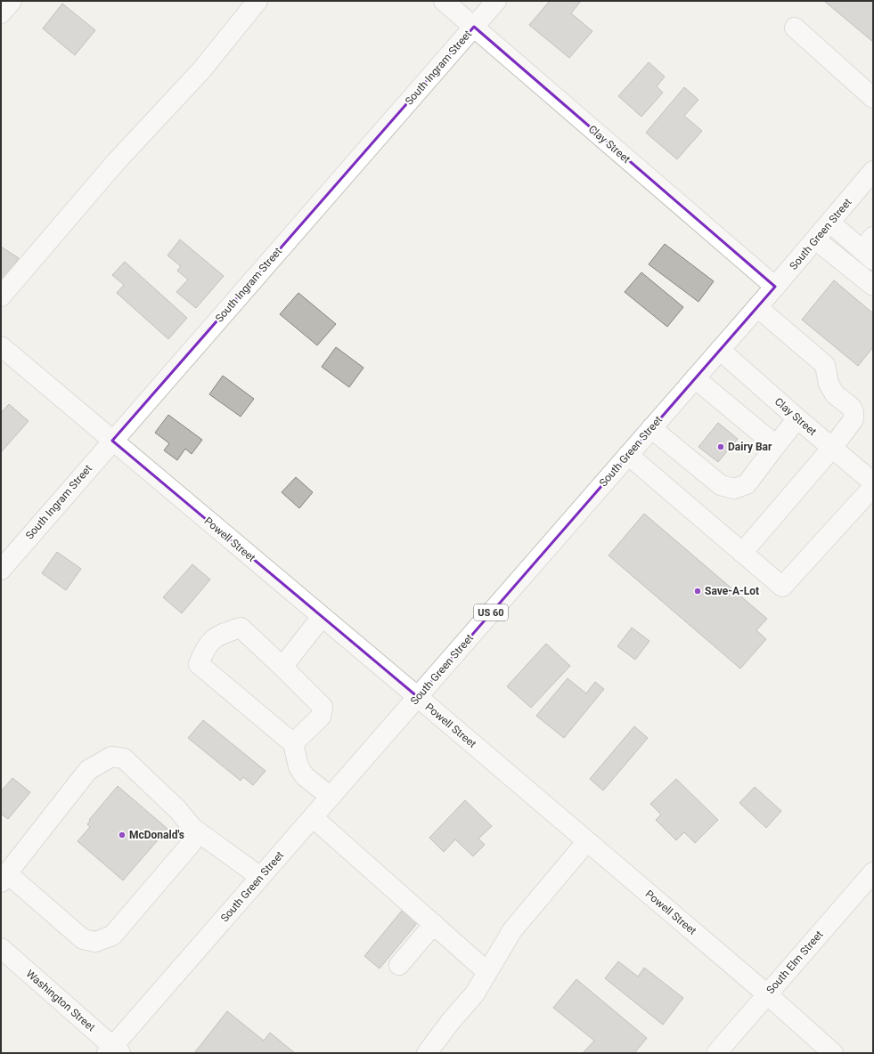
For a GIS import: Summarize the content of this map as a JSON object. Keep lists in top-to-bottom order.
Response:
{
  "streets": {
    "street": [
      "South Ingram Street",
      "Clay Street",
      "South Green Street",
      "Powell Street",
      "US 60",
      "South Elm Street",
      "Washington Street"
    ]
  },
  "crossings": [
    ["South Ingram Street", "Clay Street"],
    ["South Ingram Street", "Powell Street"],
    ["Clay Street", "South Green Street"],
    ["South Green Street", "Powell Street"],
    ["South Green Street", "Washington Street"],
    ["Powell Street", "South Elm Street"]
  ],
  "places": ["Dairy Bar", "Save-A-Lot", "McDonald's"]
}
